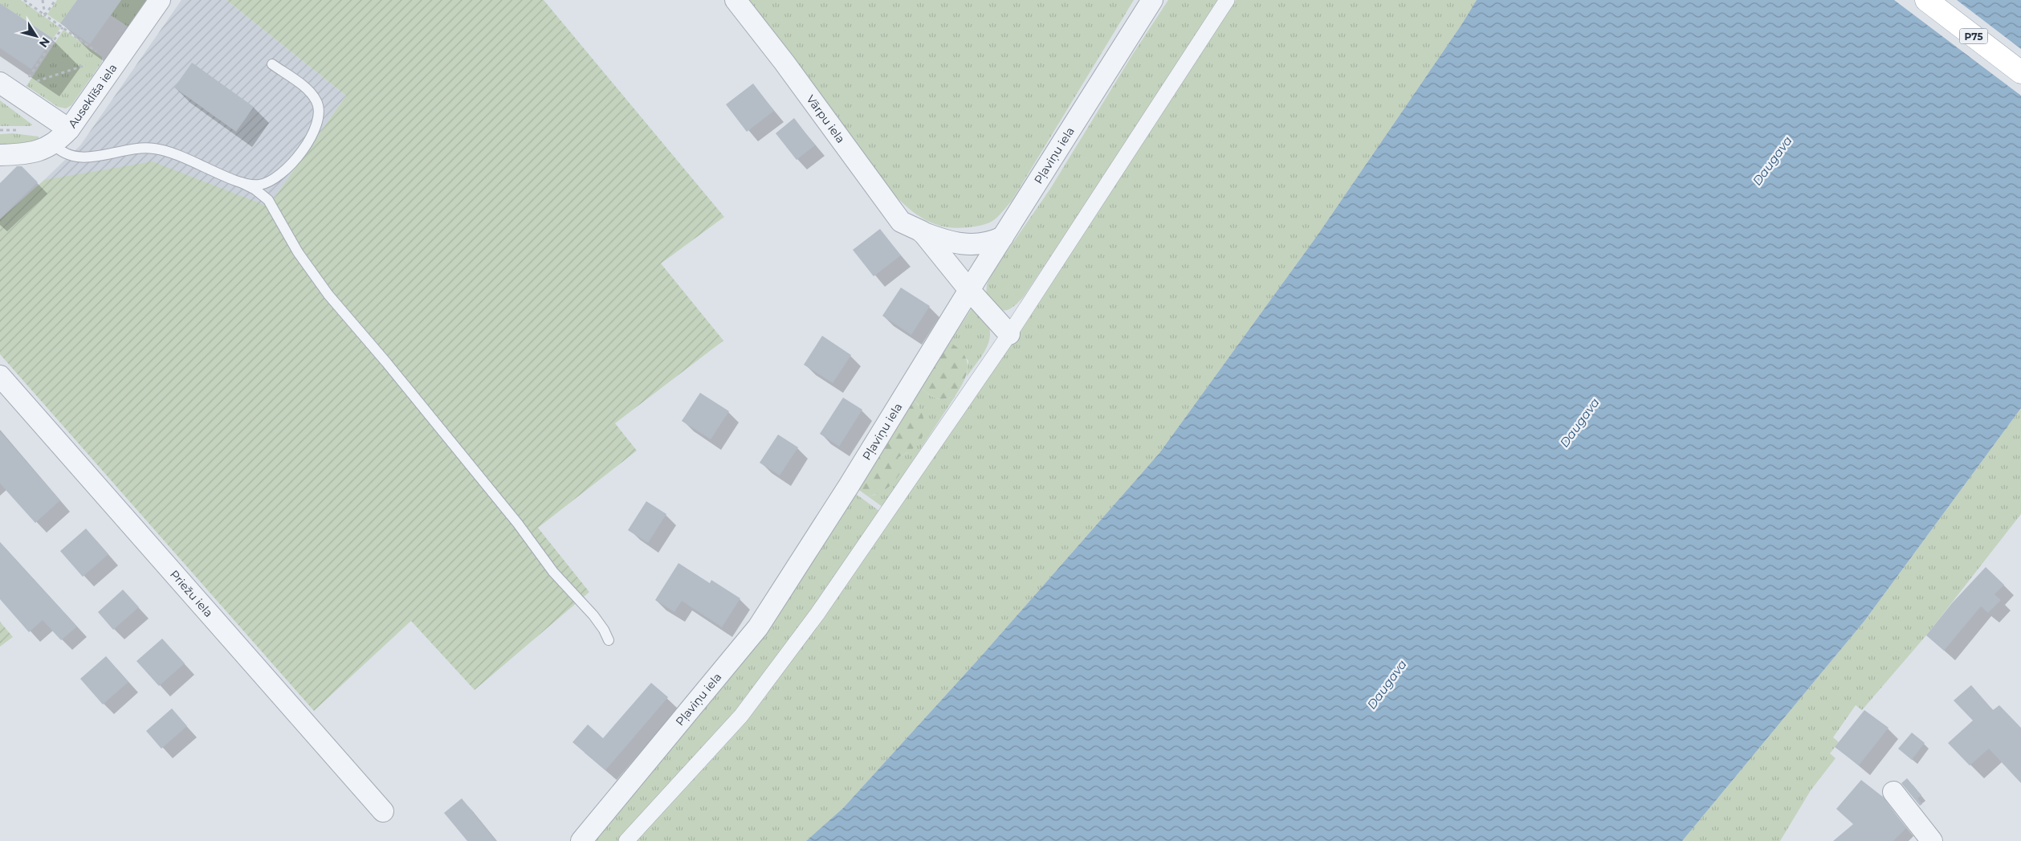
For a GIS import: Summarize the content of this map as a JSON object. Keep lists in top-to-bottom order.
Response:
{
  "streets": {
    "main road": ["P75"],
    "street": [
      "Auseklīša iela",
      "Vārpu iela",
      "Pļaviņu iela",
      "Priežu iela"
    ]
  },
  "crossings": [
    ["Vārpu iela", "Pļaviņu iela"]
  ],
  "water": ["Daugava"],
  "north": "bottom right"
}
